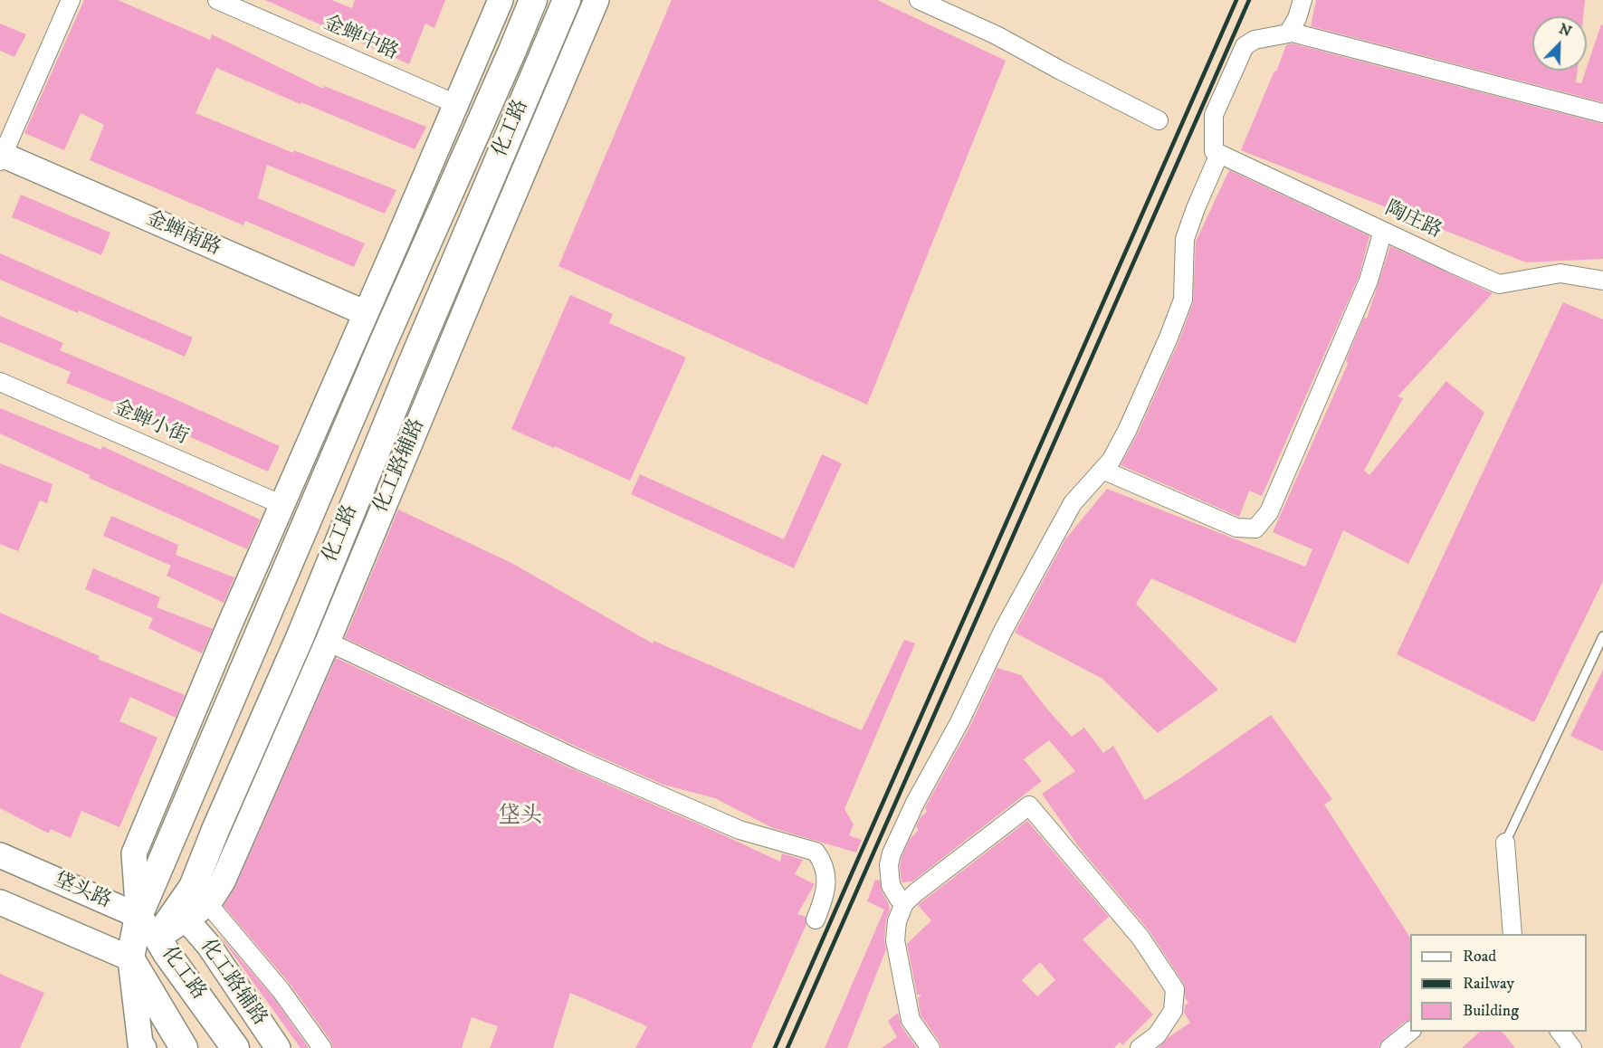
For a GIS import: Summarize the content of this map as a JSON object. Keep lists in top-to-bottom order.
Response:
{
  "streets": {
    "main road": ["化工路"],
    "street": [
      "金蝉中路",
      "陶庄路",
      "金蝉南路",
      "金蝉小街",
      "化工路辅路",
      "垡头路"
    ]
  },
  "crossings": [
    ["化工路", "化工路辅路"],
    ["化工路", "垡头路"],
    ["化工路辅路", "垡头路"]
  ],
  "districts": ["垡头"],
  "legend": ["Road", "Railway", "Building"],
  "north": "top right"
}
